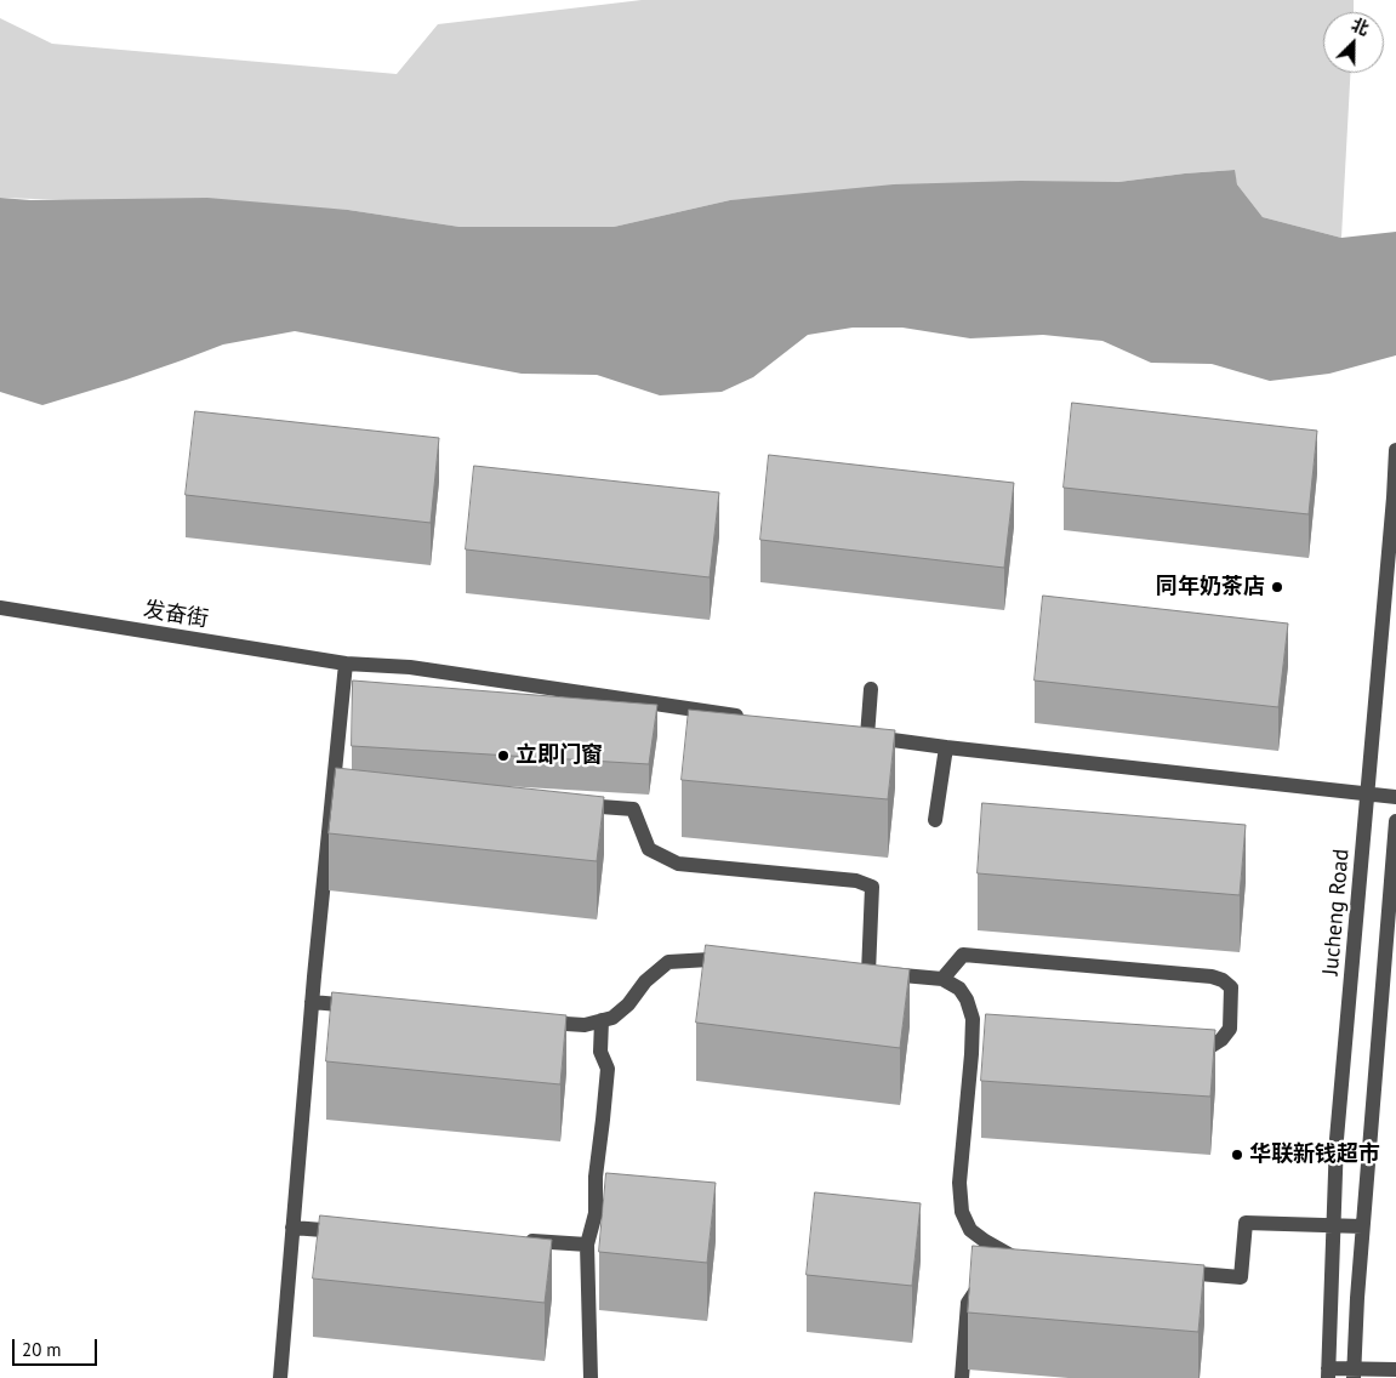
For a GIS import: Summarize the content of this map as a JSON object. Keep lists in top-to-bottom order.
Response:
{
  "streets": {
    "street": ["发奋街", "Jucheng Road"]
  },
  "places": ["同年奶茶店", "立即门窗", "华联新钱超市"],
  "scale_bar": "20 m",
  "north": "top right"
}
